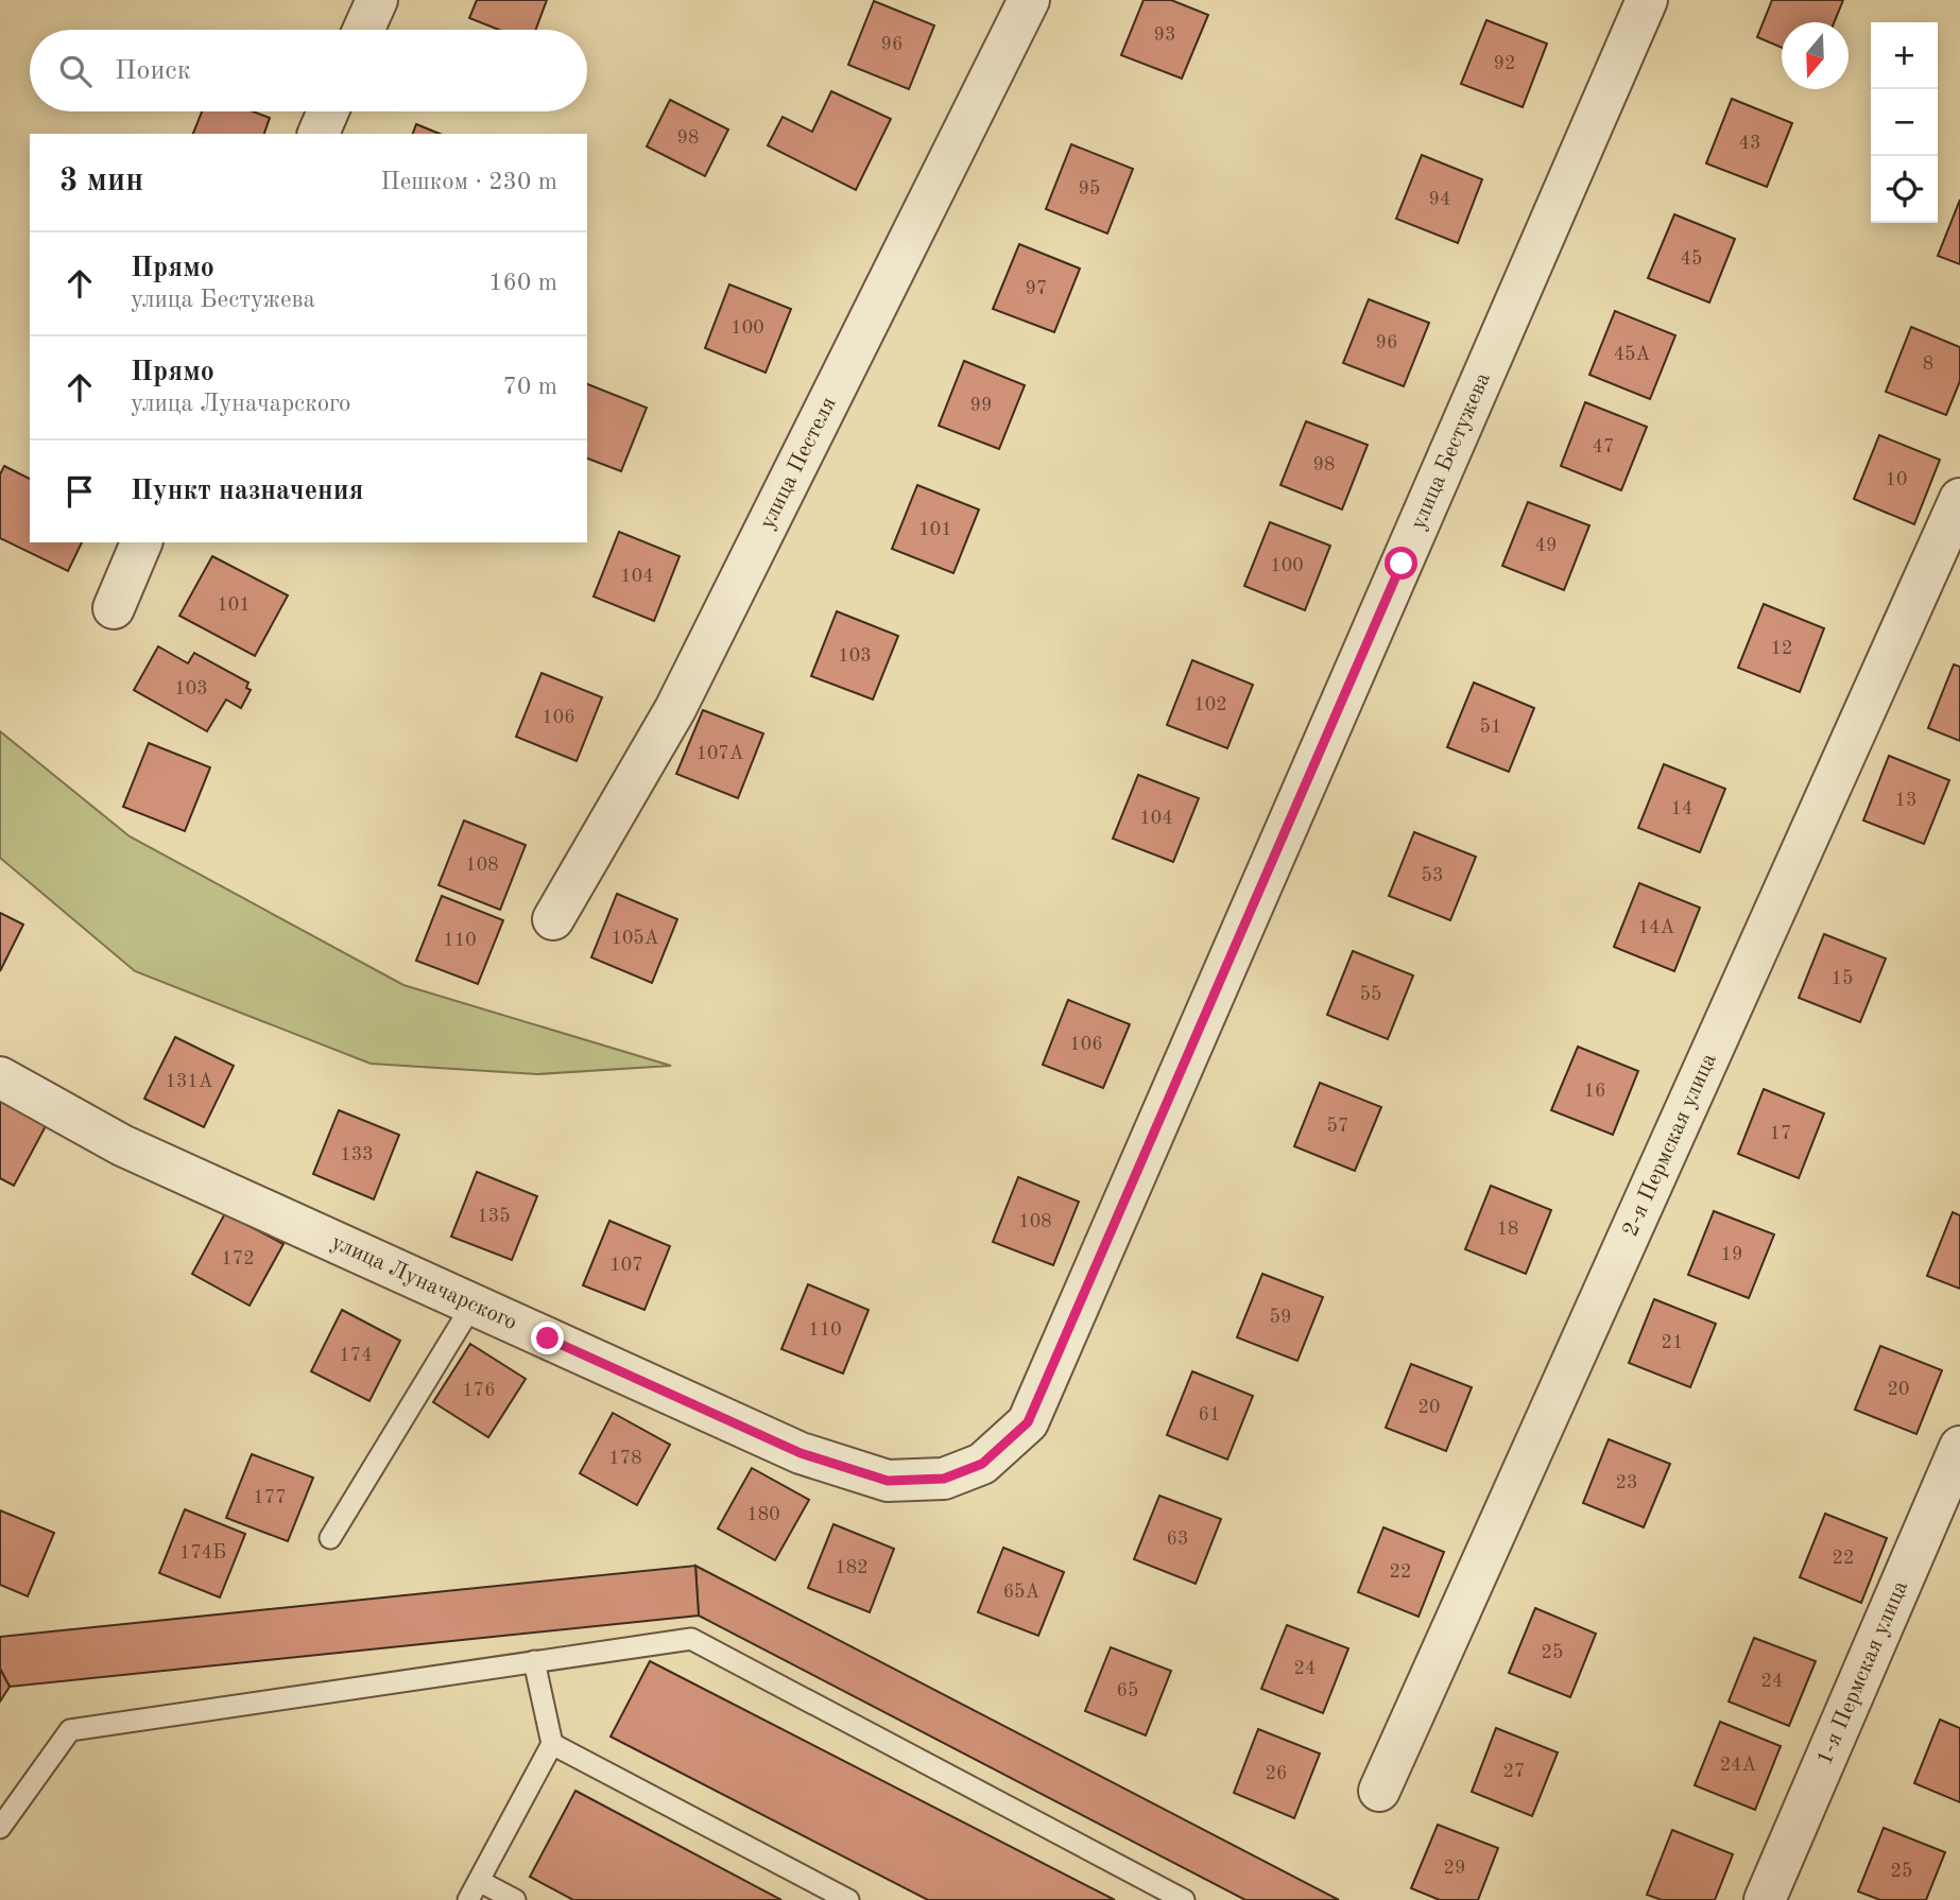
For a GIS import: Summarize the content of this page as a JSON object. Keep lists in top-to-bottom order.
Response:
{
  "streets": {
    "street": [
      "улица Бестужева",
      "улица Пестеля",
      "2-я Пермская улица",
      "улица Луначарского",
      "1-я Пермская улица"
    ]
  },
  "crossings": [
    ["улица Бестужева", "улица Луначарского"]
  ],
  "house_numbers": [
    "93",
    "96",
    "92",
    "98",
    "43",
    "95",
    "94",
    "45",
    "97",
    "100",
    "96",
    "45А",
    "8",
    "99",
    "47",
    "98",
    "10",
    "101",
    "49",
    "100",
    "104",
    "101",
    "12",
    "103",
    "103",
    "102",
    "106",
    "51",
    "107А",
    "13",
    "14",
    "104",
    "108",
    "53",
    "14А",
    "105А",
    "110",
    "15",
    "55",
    "106",
    "131А",
    "16",
    "57",
    "17",
    "133",
    "135",
    "108",
    "18",
    "19",
    "172",
    "107",
    "59",
    "110",
    "21",
    "174",
    "20",
    "176",
    "20",
    "61",
    "178",
    "23",
    "177",
    "180",
    "63",
    "174Б",
    "22",
    "182",
    "22",
    "65А",
    "25",
    "24",
    "24",
    "65",
    "24А",
    "27",
    "26",
    "29",
    "25"
  ],
  "north": "bottom",
  "page": {
    "map_buttons": ["+", "−"],
    "search": "Поиск",
    "heading": ["3 мин", "Пешком · 230 m"],
    "list": [
      ["Прямо", "улица Бестужева", "160 m"],
      ["Прямо", "улица Луначарского", "70 m"],
      "Пункт назначения"
    ]
  }
}
